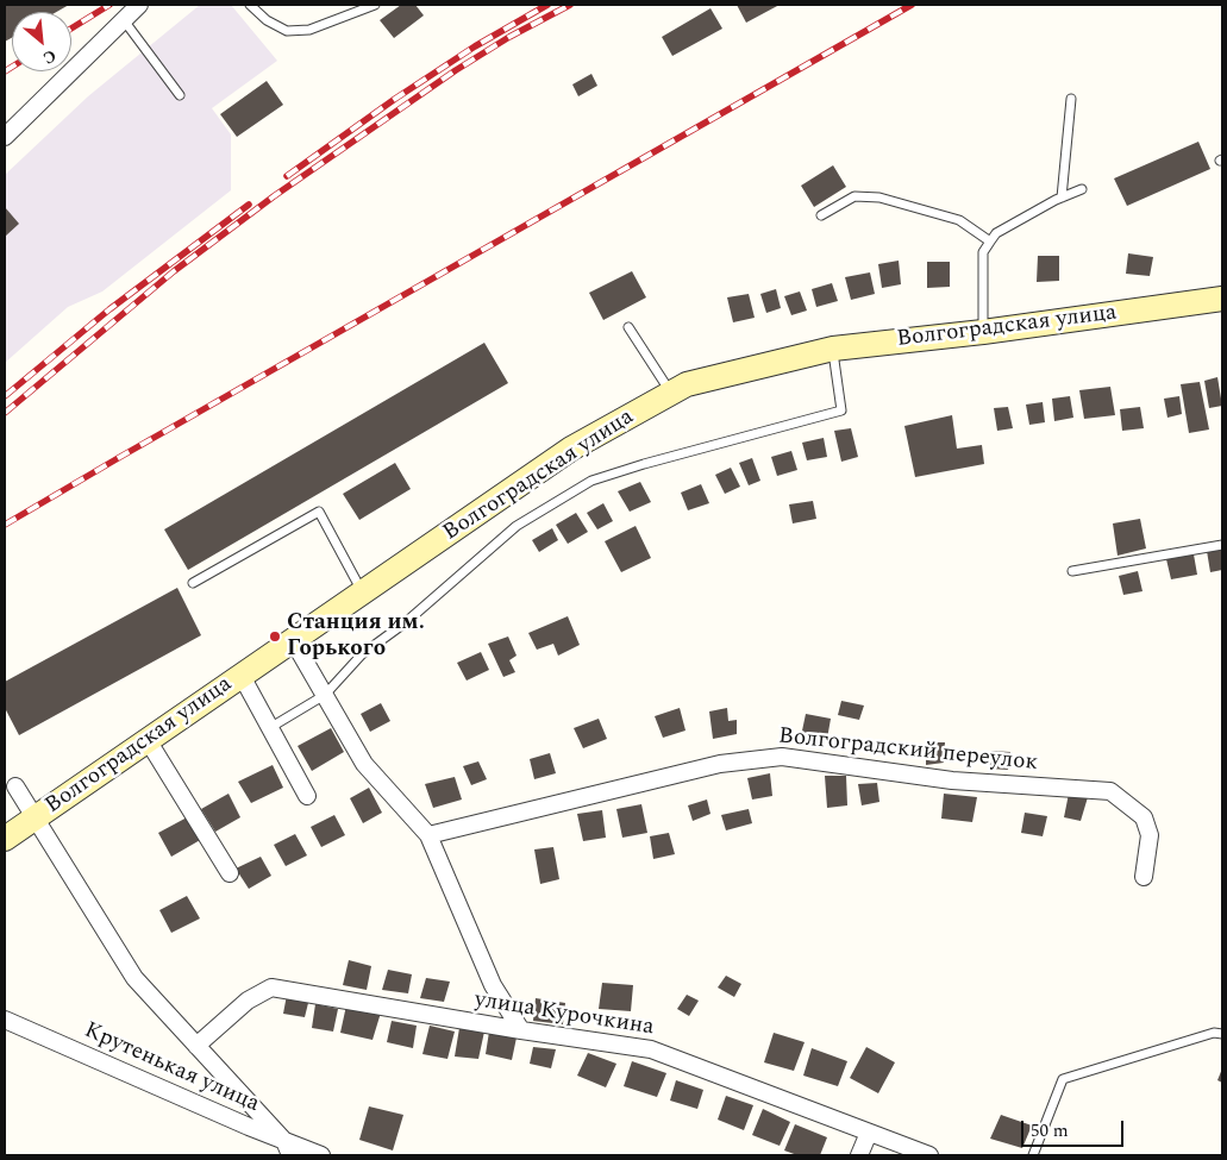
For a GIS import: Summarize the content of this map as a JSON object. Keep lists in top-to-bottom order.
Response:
{
  "streets": {
    "main road": ["Волгоградская улица"],
    "street": ["Волгоградский переулок", "улица Курочкина", "Крутенькая улица"]
  },
  "places": ["Станция им. Горького"],
  "scale_bar": "50 m",
  "north": "bottom right"
}
